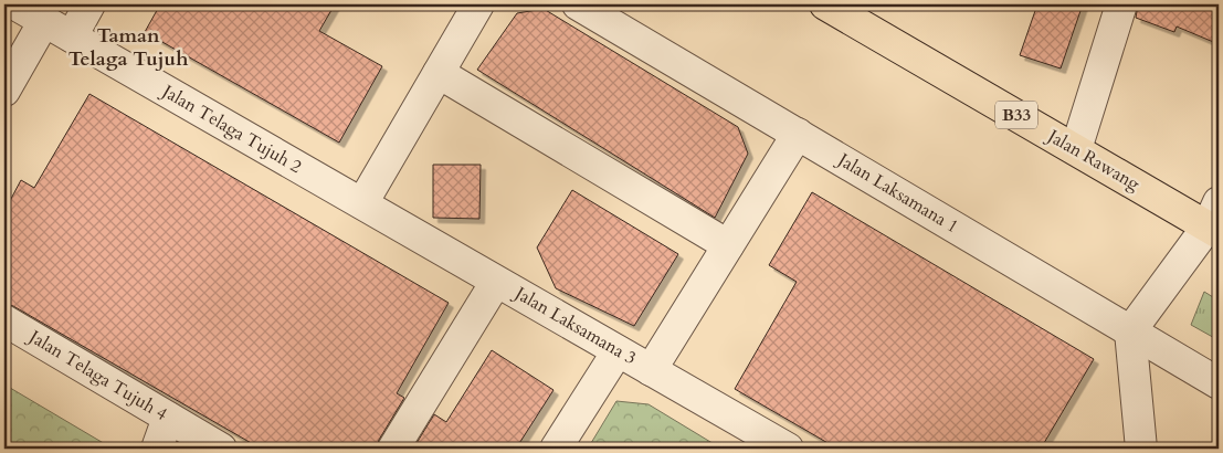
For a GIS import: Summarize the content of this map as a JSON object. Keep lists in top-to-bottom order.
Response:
{
  "streets": {
    "main road": ["B33", "Jalan Rawang"],
    "street": [
      "Jalan Telaga Tujuh 2",
      "Jalan Laksamana 1",
      "Jalan Laksamana 3",
      "Jalan Telaga Tujuh 4"
    ]
  },
  "crossings": [
    ["Jalan Telaga Tujuh 2", "Jalan Laksamana 3"]
  ],
  "districts": ["Taman Telaga Tujuh"]
}
